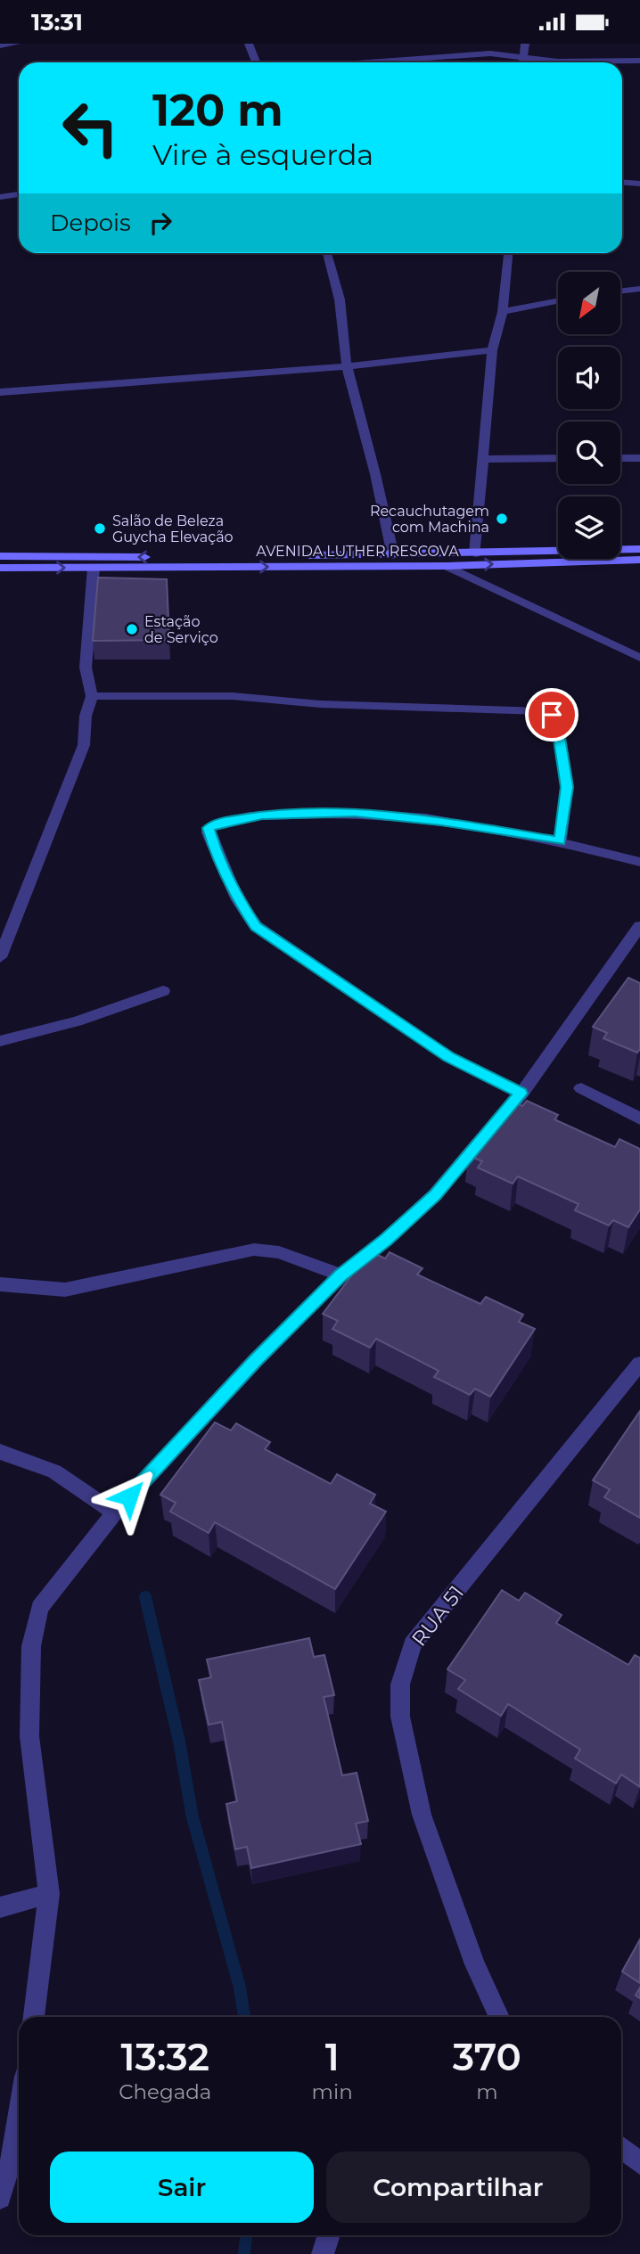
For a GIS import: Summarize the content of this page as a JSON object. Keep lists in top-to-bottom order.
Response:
{
  "streets": {
    "main road": ["AVENIDA LUTHER RESCOVA"],
    "street": ["RUA 51"]
  },
  "places": ["Recauchutagem com Machina", "Salão de Beleza Guycha Elevação", "Estação de Serviço"],
  "north": "bottom left",
  "page": {
    "status": "13:31",
    "turn": ["120 m", "Vire à esquerda"],
    "then": "Depois",
    "eta": [
      "13:32",
      "Chegada",
      "1",
      "min",
      "370",
      "m"
    ],
    "buttons": ["Sair", "Compartilhar"]
  }
}
